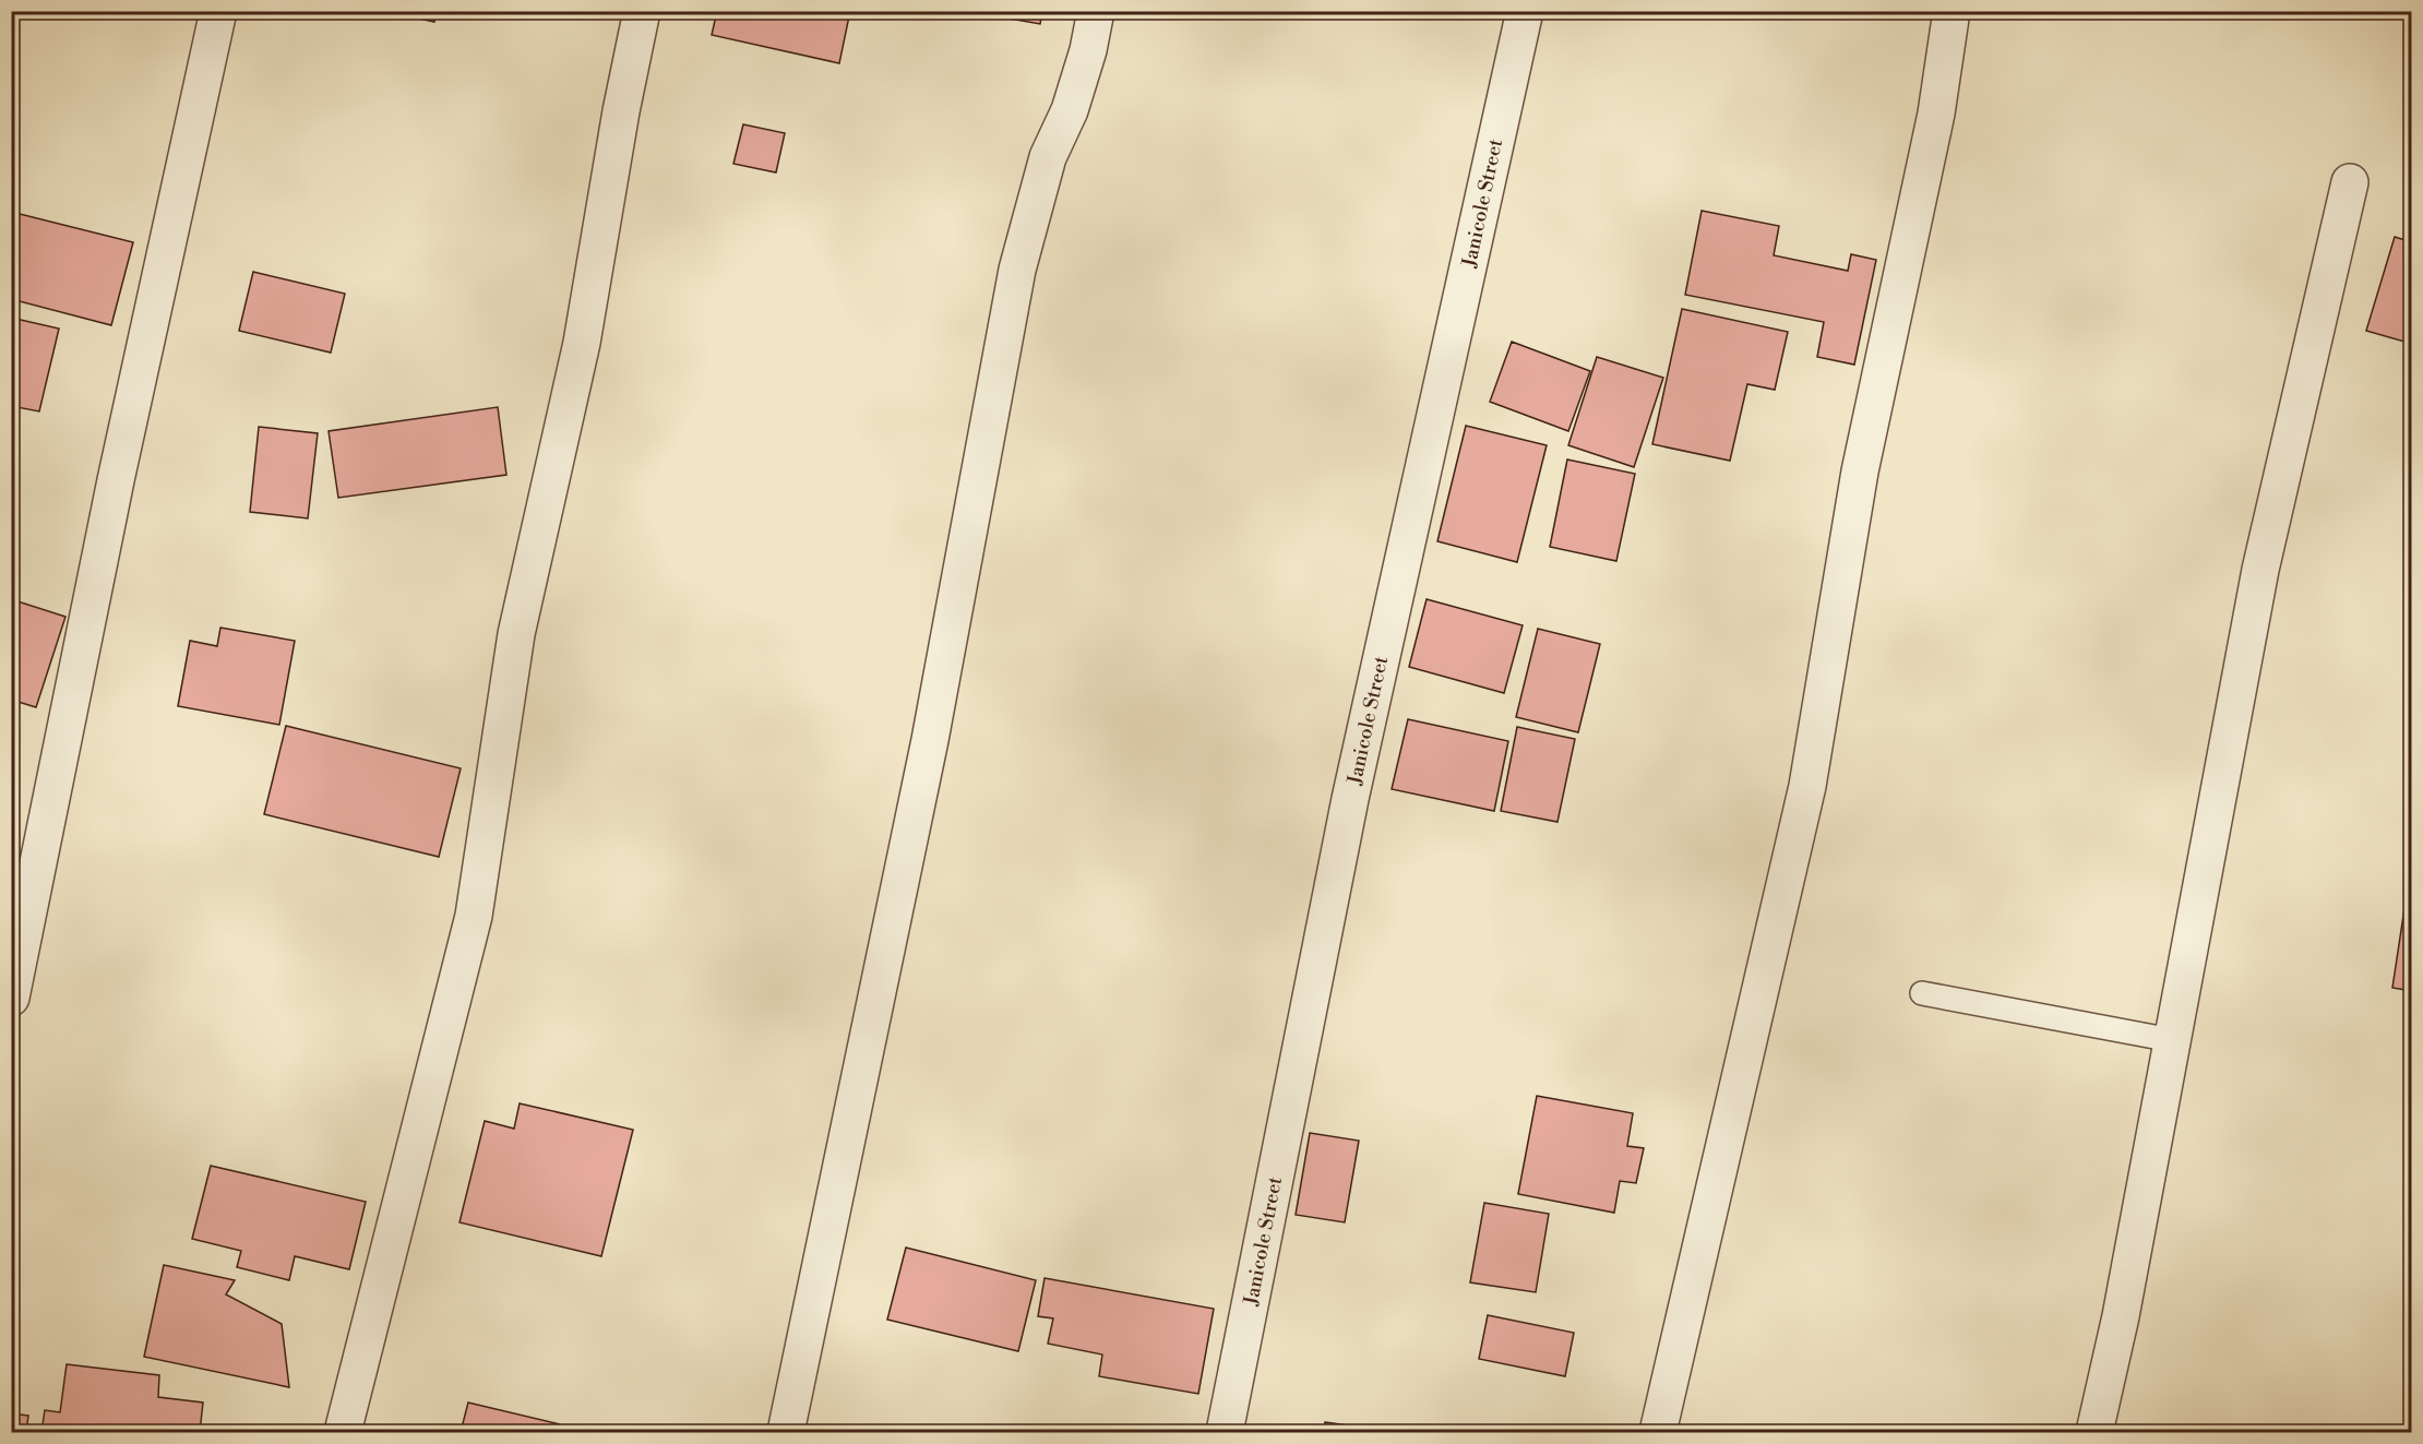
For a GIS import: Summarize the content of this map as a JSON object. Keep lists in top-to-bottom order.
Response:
{
  "streets": {
    "street": ["Janicole Street"]
  }
}
